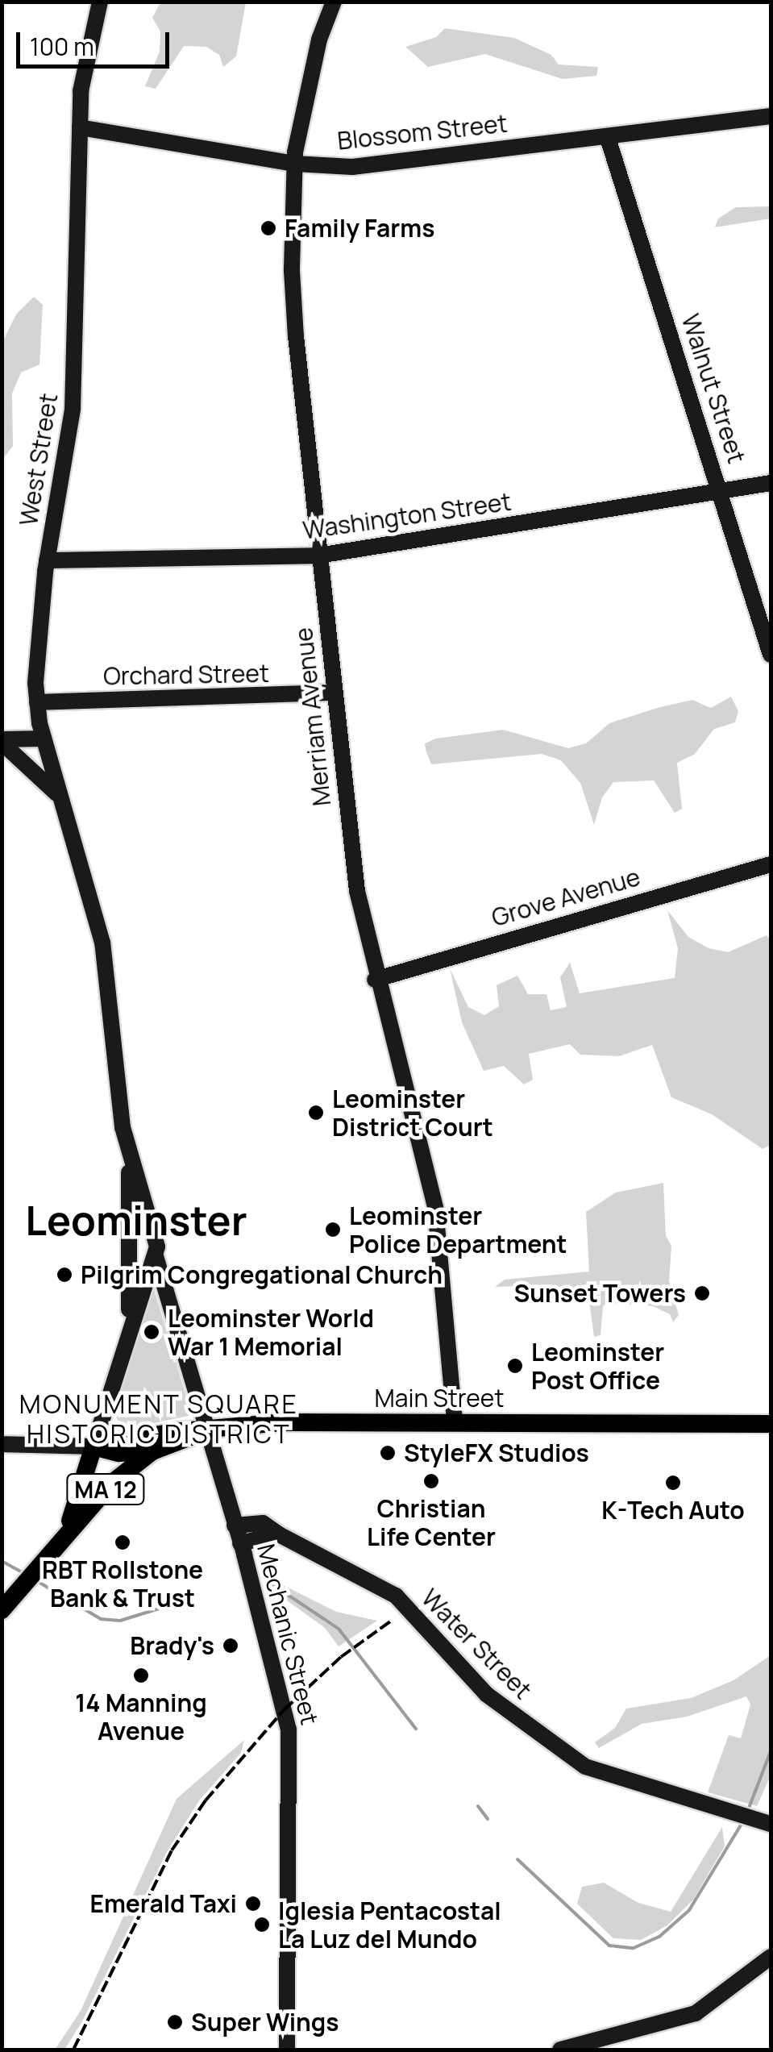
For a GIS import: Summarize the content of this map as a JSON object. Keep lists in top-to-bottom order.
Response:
{
  "streets": {
    "main road": ["Main Street", "MA 12"],
    "street": [
      "Blossom Street",
      "Walnut Street",
      "West Street",
      "Washington Street",
      "Orchard Street",
      "Merriam Avenue",
      "Grove Avenue",
      "Mechanic Street",
      "Water Street"
    ]
  },
  "crossings": [
    ["Blossom Street", "Walnut Street"],
    ["Blossom Street", "West Street"],
    ["Blossom Street", "Merriam Avenue"],
    ["Walnut Street", "Washington Street"],
    ["West Street", "Washington Street"],
    ["West Street", "Orchard Street"],
    ["West Street", "Main Street"],
    ["West Street", "MA 12"],
    ["West Street", "Mechanic Street"],
    ["Washington Street", "Merriam Avenue"],
    ["Orchard Street", "Merriam Avenue"],
    ["Merriam Avenue", "Grove Avenue"],
    ["Merriam Avenue", "Main Street"],
    ["Main Street", "MA 12"],
    ["Main Street", "Mechanic Street"],
    ["MA 12", "Mechanic Street"],
    ["Mechanic Street", "Water Street"]
  ],
  "districts": ["Leominster", "MONUMENT SQUARE HISTORIC DISTRICT"],
  "places": [
    "Family Farms",
    "Leominster District Court",
    "Leominster Police Department",
    "Pilgrim Congregational Church",
    "Sunset Towers",
    "Leominster World War 1 Memorial",
    "Leominster Post Office",
    "StyleFX Studios",
    "Christian Life Center",
    "K-Tech Auto",
    "RBT Rollstone Bank & Trust",
    "Brady's",
    "14 Manning Avenue",
    "Emerald Taxi",
    "Iglesia Pentacostal La Luz del Mundo",
    "Super Wings"
  ],
  "scale_bar": "100 m"
}
